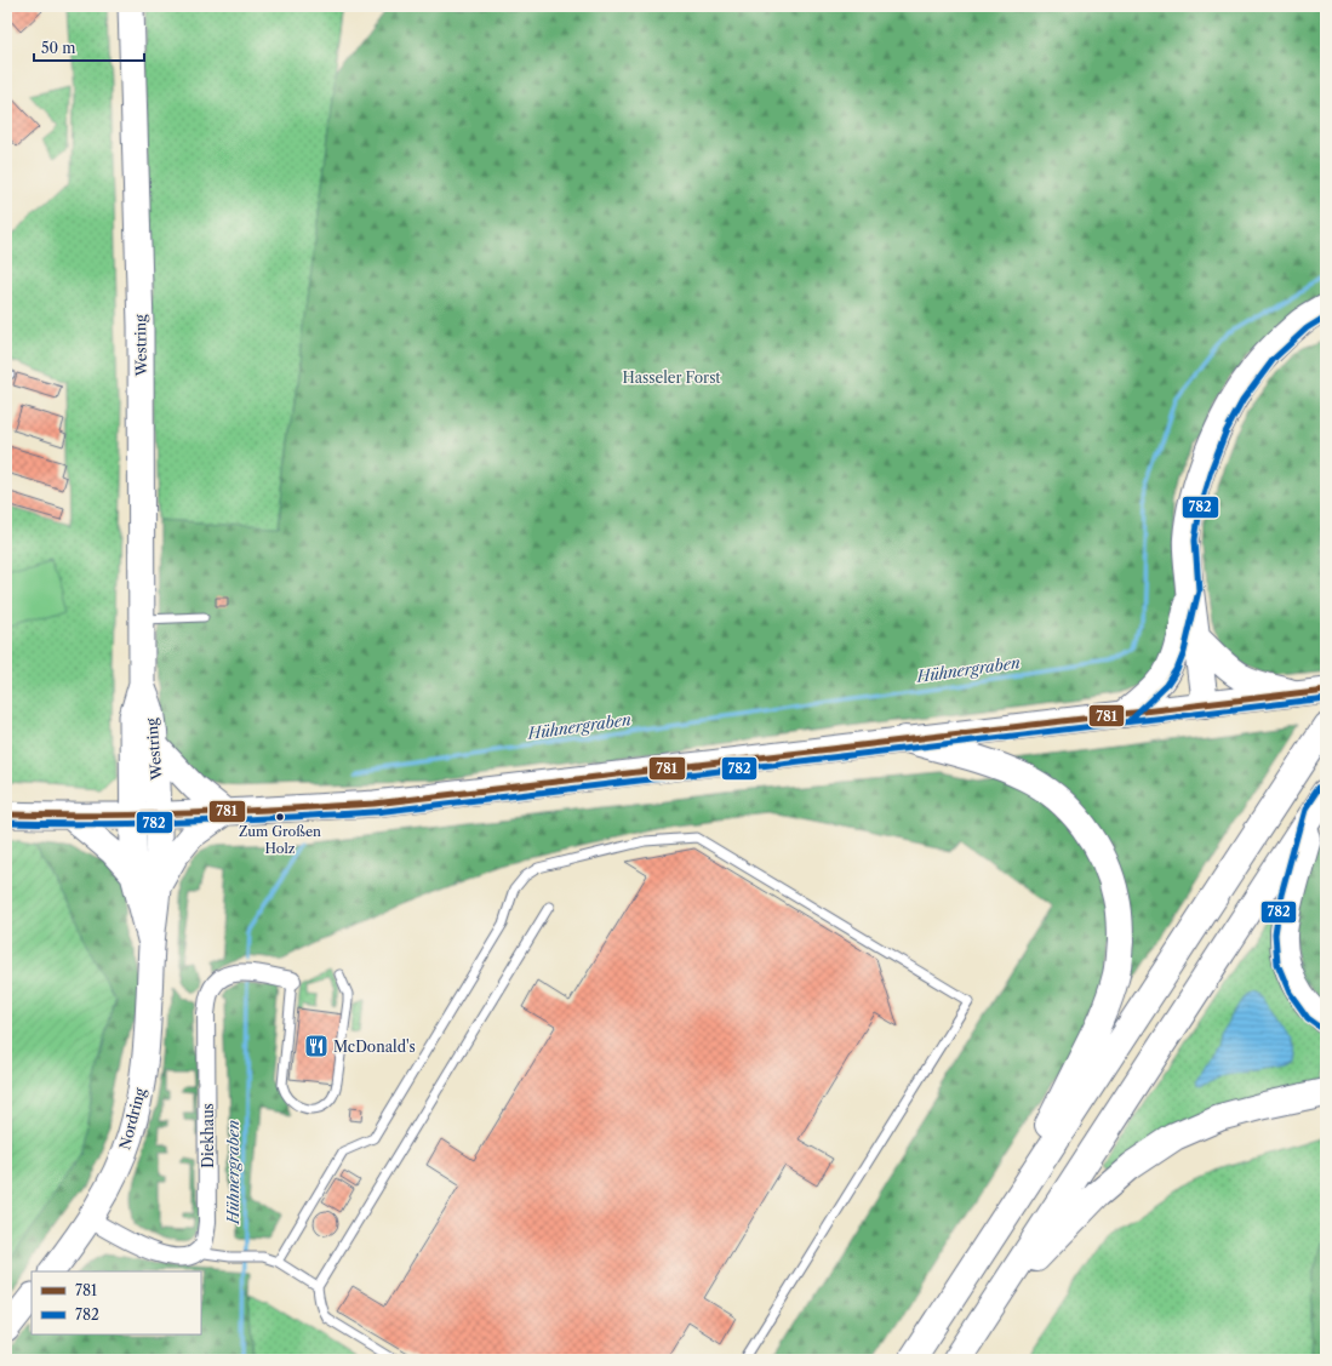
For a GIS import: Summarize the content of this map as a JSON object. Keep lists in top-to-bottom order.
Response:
{
  "streets": {
    "main road": ["Westring", "Nordring"],
    "street": ["Diekhaus"]
  },
  "crossings": [
    ["Westring", "Nordring"]
  ],
  "water": ["Hühnergraben"],
  "parks": ["Hasseler Forst"],
  "places": {
    "other": ["Zum Großen Holz"],
    "restaurant": ["McDonald's"]
  },
  "lines": ["transit line 782", "transit line 781"],
  "legend": ["781", "782"],
  "scale_bar": "50 m"
}
